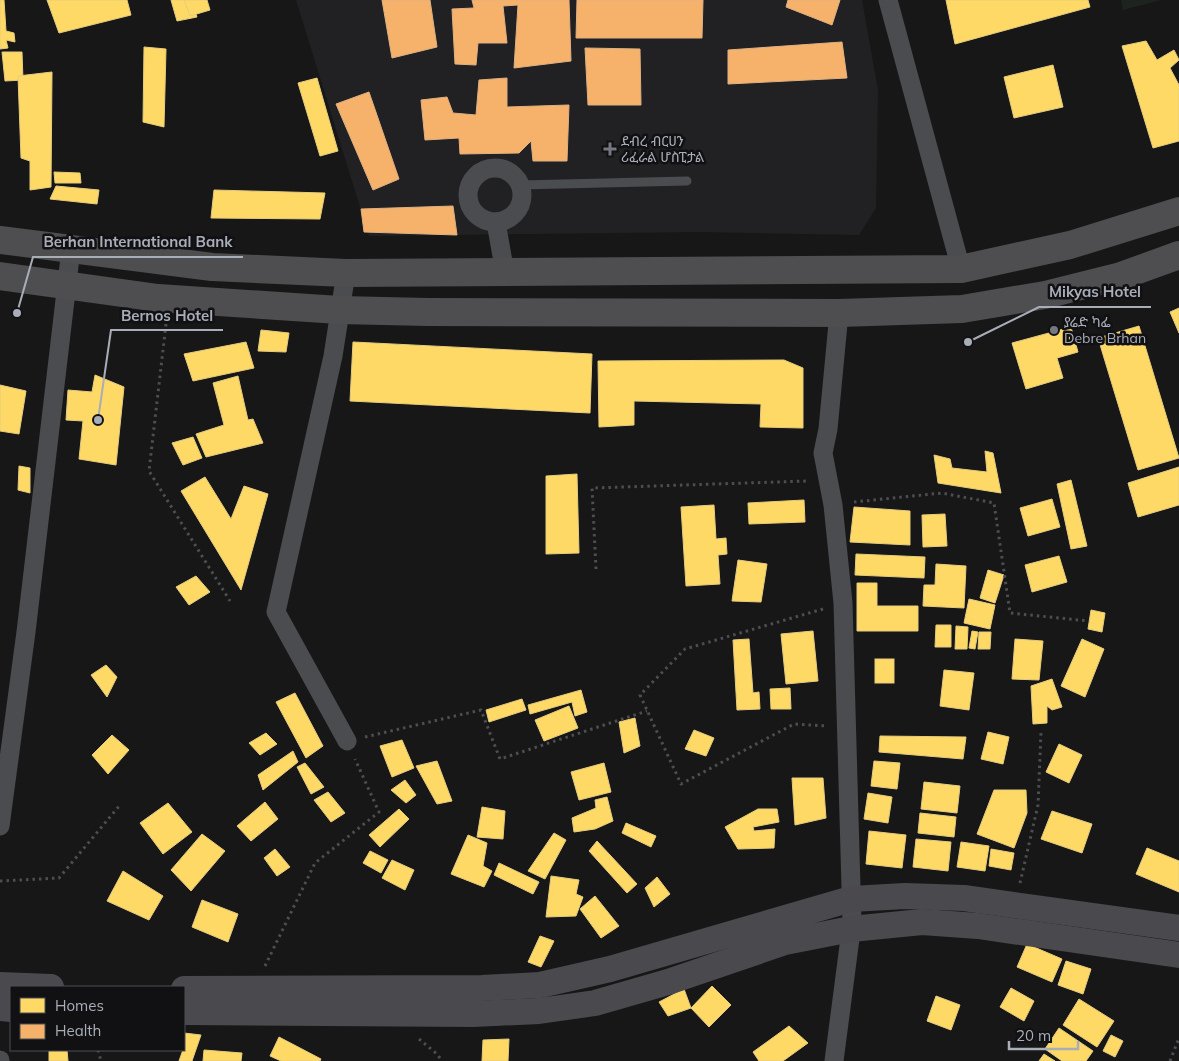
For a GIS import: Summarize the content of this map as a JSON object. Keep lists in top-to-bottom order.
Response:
{
  "places": {
    "health": ["ደብረ ብርሀን ሪፈራል ሆስፒታል"],
    "other": [
      "Berhan International Bank",
      "ያሬድ ካፌ Debre Brhan",
      "Mikyas Hotel",
      "Bernos Hotel"
    ]
  },
  "legend": ["Homes", "Health"],
  "scale_bar": "20 m"
}
